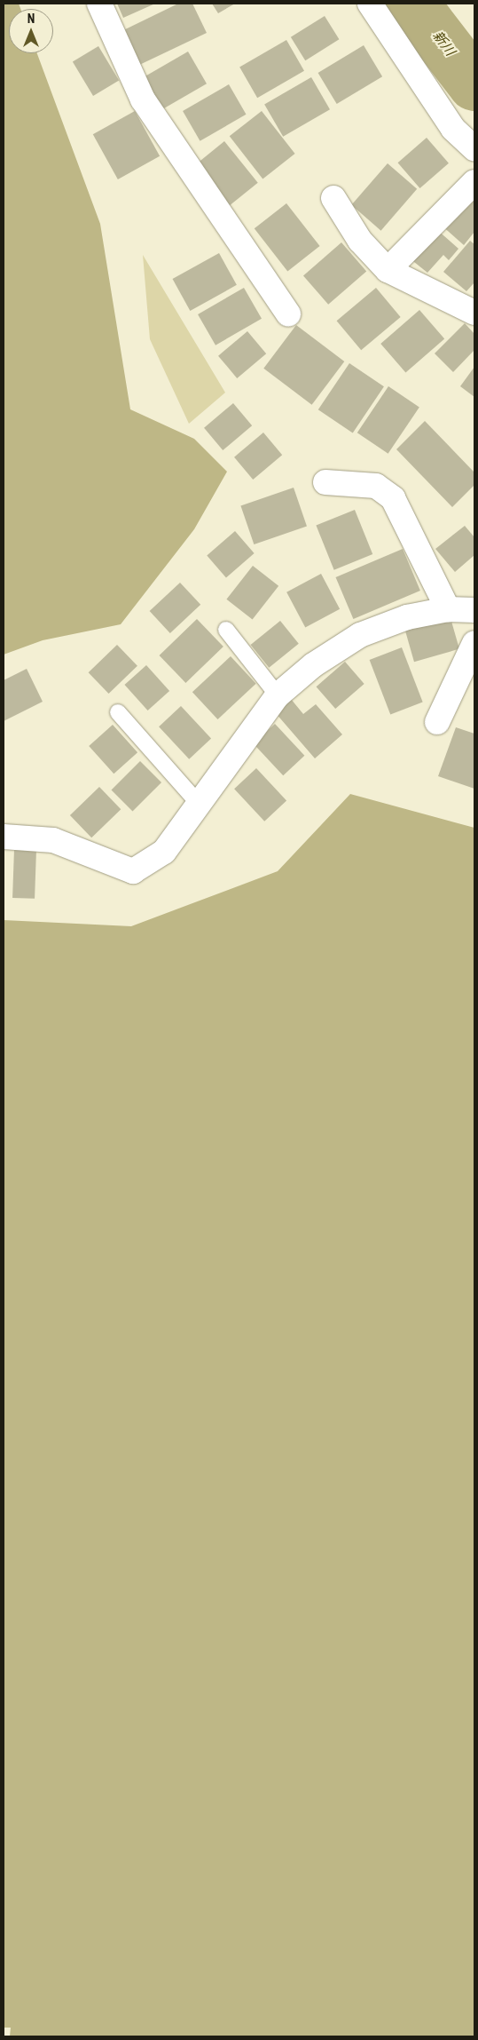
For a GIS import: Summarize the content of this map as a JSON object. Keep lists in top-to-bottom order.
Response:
{
  "water": ["新川"],
  "north": "top"
}
